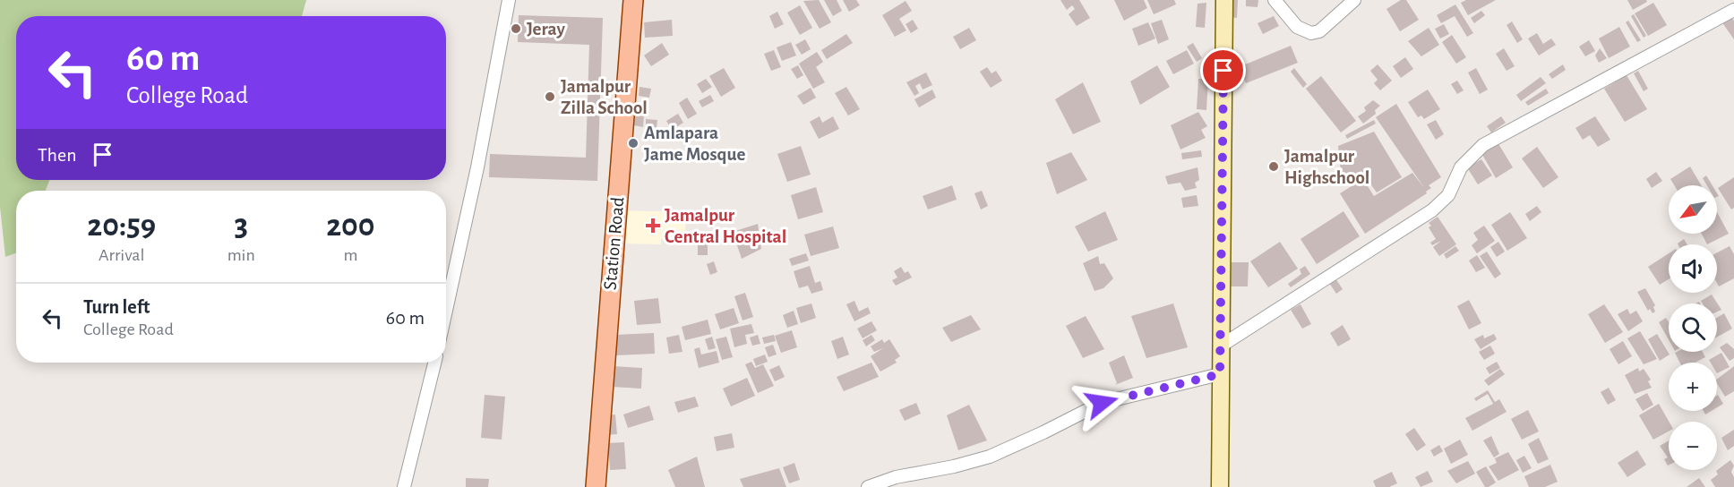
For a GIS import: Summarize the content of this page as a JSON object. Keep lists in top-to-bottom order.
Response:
{
  "streets": {
    "main road": ["Station Road"]
  },
  "places": {
    "other": [
      "Jeray",
      "Jamalpur Zilla School",
      "Amlapara Jame Mosque",
      "Jamalpur Highschool"
    ],
    "health": ["Jamalpur Central Hospital"]
  },
  "north": "bottom left",
  "page": {
    "turn": ["60 m", "College Road"],
    "then": "Then",
    "map_buttons": ["+", "−"],
    "eta": [
      "20:59",
      "Arrival",
      "3",
      "min",
      "200",
      "m"
    ],
    "list": [
      {
        "name": "Turn left",
        "note": "College Road",
        "value": "60 m"
      }
    ]
  }
}
